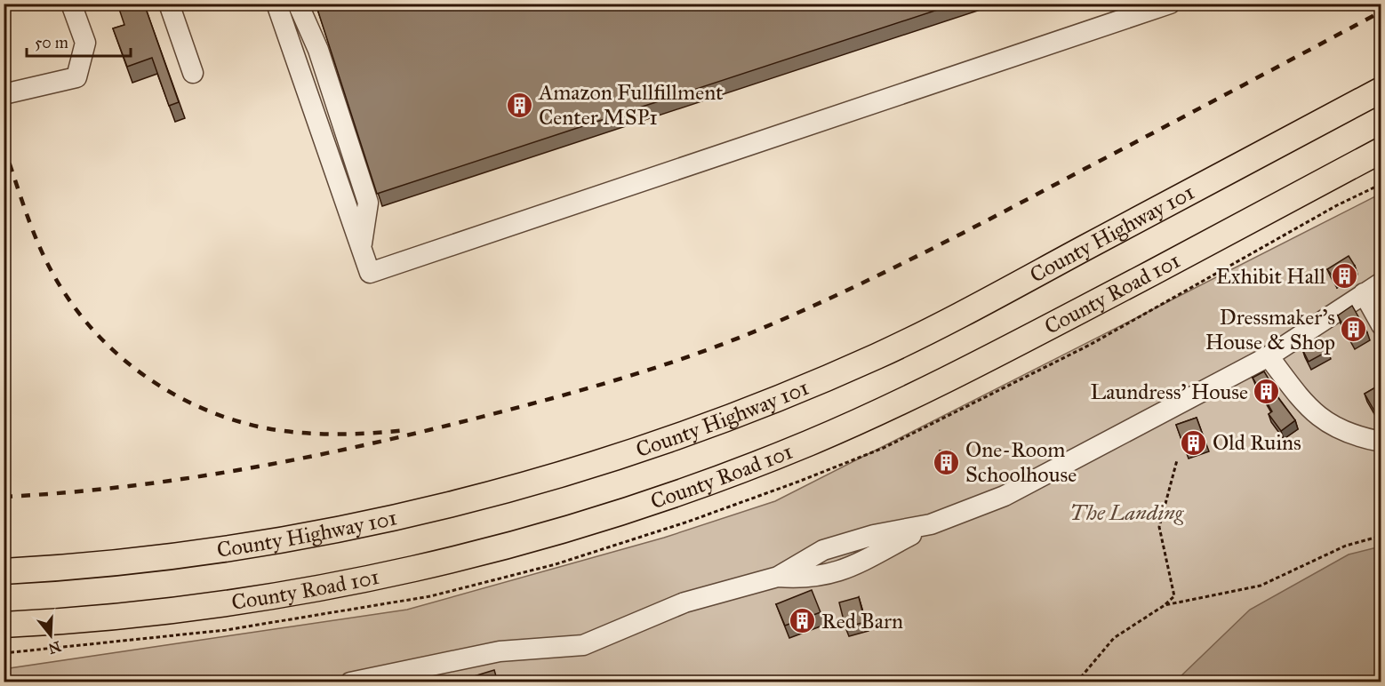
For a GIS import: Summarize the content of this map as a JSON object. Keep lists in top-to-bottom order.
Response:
{
  "streets": {
    "main road": ["County Highway 101", "County Road 101"]
  },
  "parks": ["The Landing"],
  "places": {
    "building": [
      "Amazon Fullfillment Center MSP1",
      "Exhibit Hall",
      "Dressmaker's House & Shop",
      "Laundress' House",
      "Old Ruins",
      "One-Room Schoolhouse",
      "Red Barn"
    ]
  },
  "scale_bar": "50 m",
  "north": "bottom"
}
